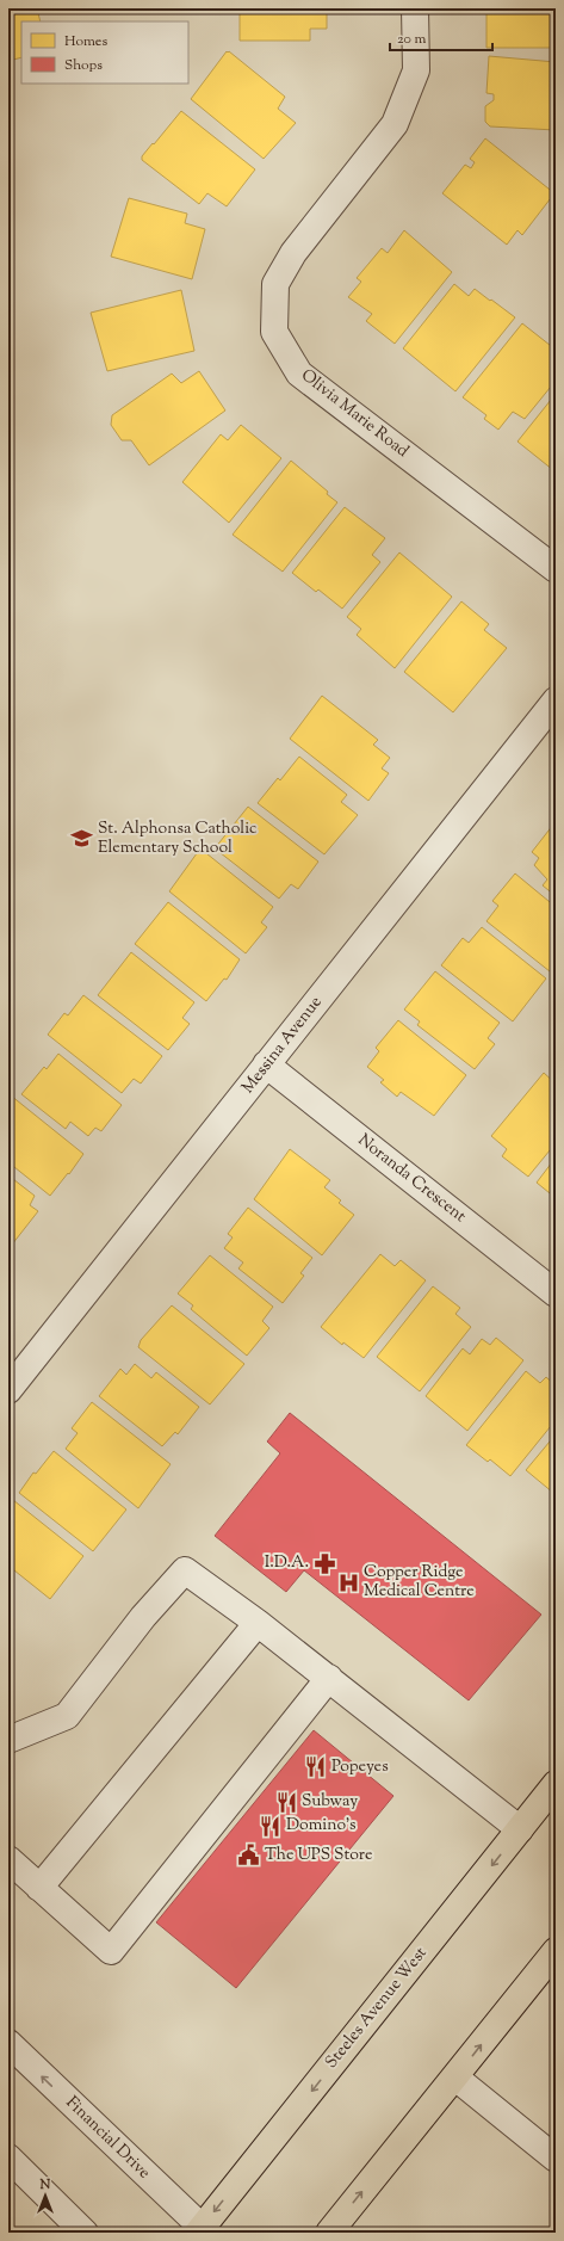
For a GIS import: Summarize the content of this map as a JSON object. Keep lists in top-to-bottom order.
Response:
{
  "streets": {
    "main road": ["Steeles Avenue West"],
    "street": [
      "Olivia Marie Road",
      "Messina Avenue",
      "Noranda Crescent",
      "Financial Drive"
    ]
  },
  "crossings": [
    ["Messina Avenue", "Noranda Crescent"],
    ["Steeles Avenue West", "Financial Drive"]
  ],
  "places": {
    "school or university": ["St. Alphonsa Catholic Elementary School"],
    "pharmacy": ["I.D.A."],
    "hospital": ["Copper Ridge Medical Centre"],
    "restaurant": ["Popeyes", "Subway", "Domino's"],
    "public building": ["The UPS Store"]
  },
  "legend": ["Homes", "Shops"],
  "scale_bar": "20 m",
  "north": "top"
}
